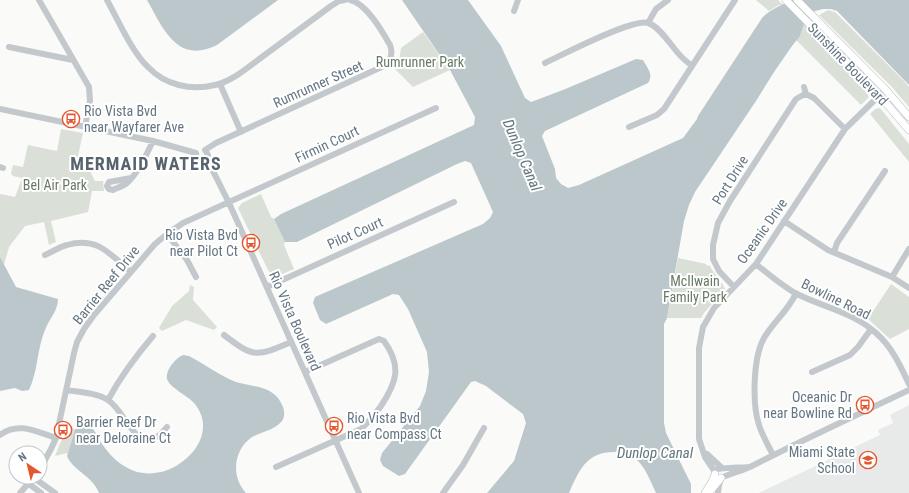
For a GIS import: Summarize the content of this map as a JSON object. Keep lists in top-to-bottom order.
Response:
{
  "streets": {
    "main road": ["Sunshine Boulevard"],
    "street": [
      "Rumrunner Street",
      "Firmin Court",
      "Port Drive",
      "Oceanic Drive",
      "Pilot Court",
      "Barrier Reef Drive",
      "Bowline Road",
      "Rio Vista Boulevard"
    ]
  },
  "crossings": [
    ["Sunshine Boulevard", "Oceanic Drive"],
    ["Rumrunner Street", "Rio Vista Boulevard"],
    ["Firmin Court", "Barrier Reef Drive"],
    ["Firmin Court", "Rio Vista Boulevard"],
    ["Port Drive", "Oceanic Drive"],
    ["Oceanic Drive", "Bowline Road"],
    ["Pilot Court", "Rio Vista Boulevard"],
    ["Barrier Reef Drive", "Rio Vista Boulevard"]
  ],
  "districts": ["MERMAID WATERS"],
  "water": ["Dunlop Canal"],
  "parks": ["Rumrunner Park", "Bel Air Park", "McIlwain Family Park"],
  "places": {
    "bus stop": [
      "Rio Vista Bvd near Wayfarer Ave",
      "Rio Vista Bvd near Pilot Ct",
      "Oceanic Dr near Bowline Rd",
      "Rio Vista Bvd near Compass Ct",
      "Barrier Reef Dr near Deloraine Ct"
    ],
    "school or university": ["Miami State School"]
  },
  "north": "top left"
}
